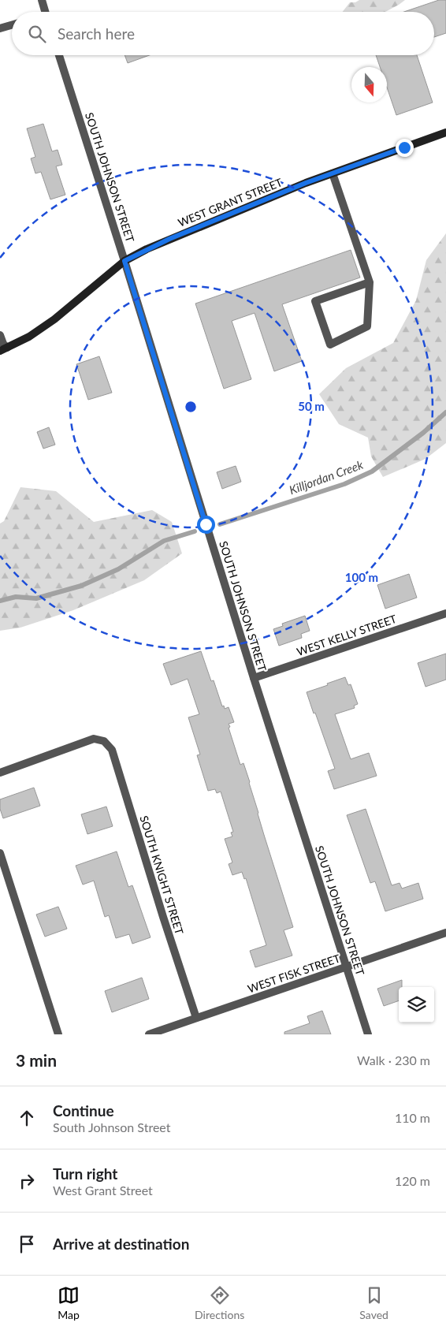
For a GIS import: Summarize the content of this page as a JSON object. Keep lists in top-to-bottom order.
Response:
{
  "streets": {
    "main road": ["WEST GRANT STREET"],
    "street": [
      "SOUTH JOHNSON STREET",
      "WEST KELLY STREET",
      "SOUTH KNIGHT STREET",
      "WEST FISK STREET"
    ]
  },
  "crossings": [
    ["SOUTH JOHNSON STREET", "WEST GRANT STREET"],
    ["SOUTH JOHNSON STREET", "WEST KELLY STREET"],
    ["SOUTH JOHNSON STREET", "WEST FISK STREET"],
    ["SOUTH KNIGHT STREET", "WEST FISK STREET"]
  ],
  "water": ["Killjordan Creek"],
  "north": "bottom",
  "page": {
    "search": "Search here",
    "heading": ["3 min", "Walk · 230 m"],
    "list": [
      ["Continue", "South Johnson Street", "110 m"],
      ["Turn right", "West Grant Street", "120 m"],
      "Arrive at destination"
    ],
    "nav": ["Map", "Directions", "Saved"]
  },
  "rings": ["50 m", "100 m"]
}
